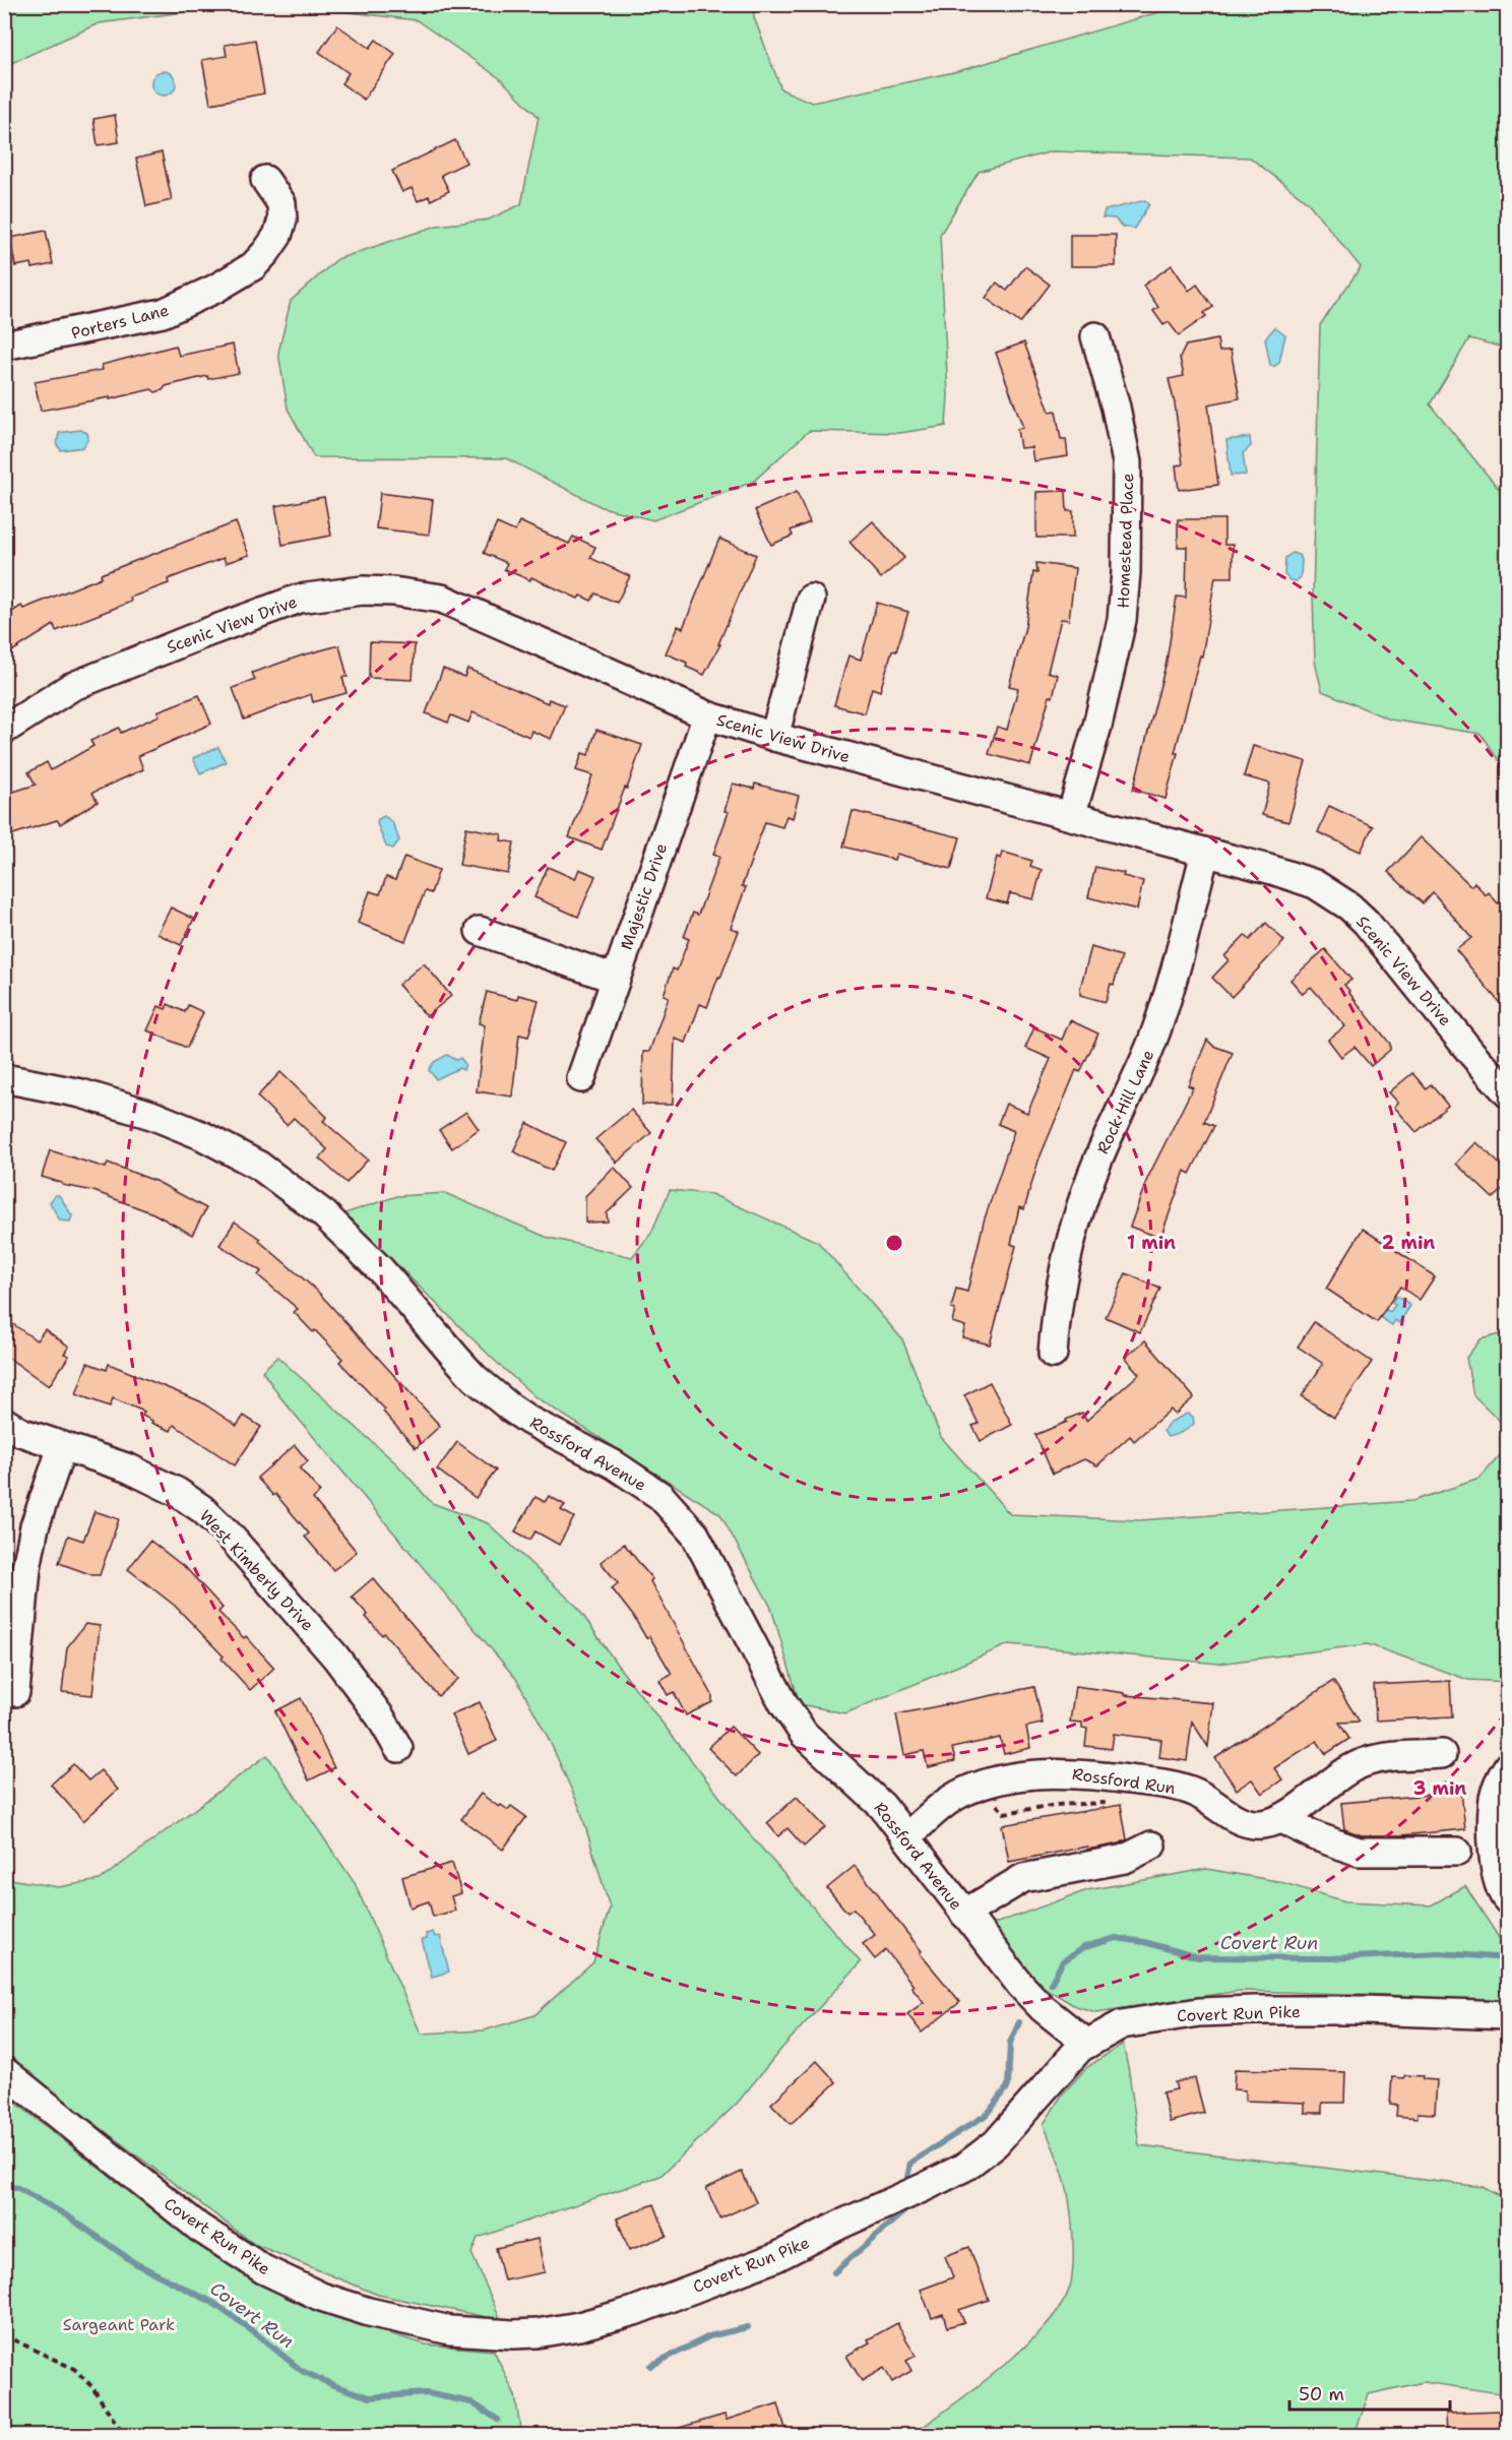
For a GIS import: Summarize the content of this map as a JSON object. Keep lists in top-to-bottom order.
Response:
{
  "streets": {
    "street": [
      "Porters Lane",
      "Homestead Place",
      "Scenic View Drive",
      "Majestic Drive",
      "Rock Hill Lane",
      "Rossford Avenue",
      "West Kimberly Drive",
      "Rossford Run",
      "Covert Run Pike"
    ]
  },
  "crossings": [
    ["Homestead Place", "Scenic View Drive"],
    ["Scenic View Drive", "Majestic Drive"],
    ["Scenic View Drive", "Rock Hill Lane"],
    ["Rossford Avenue", "Rossford Run"],
    ["Rossford Avenue", "Covert Run Pike"]
  ],
  "water": ["Covert Run"],
  "parks": ["Sargeant Park"],
  "scale_bar": "50 m",
  "rings": ["1 min", "2 min", "3 min"]
}
